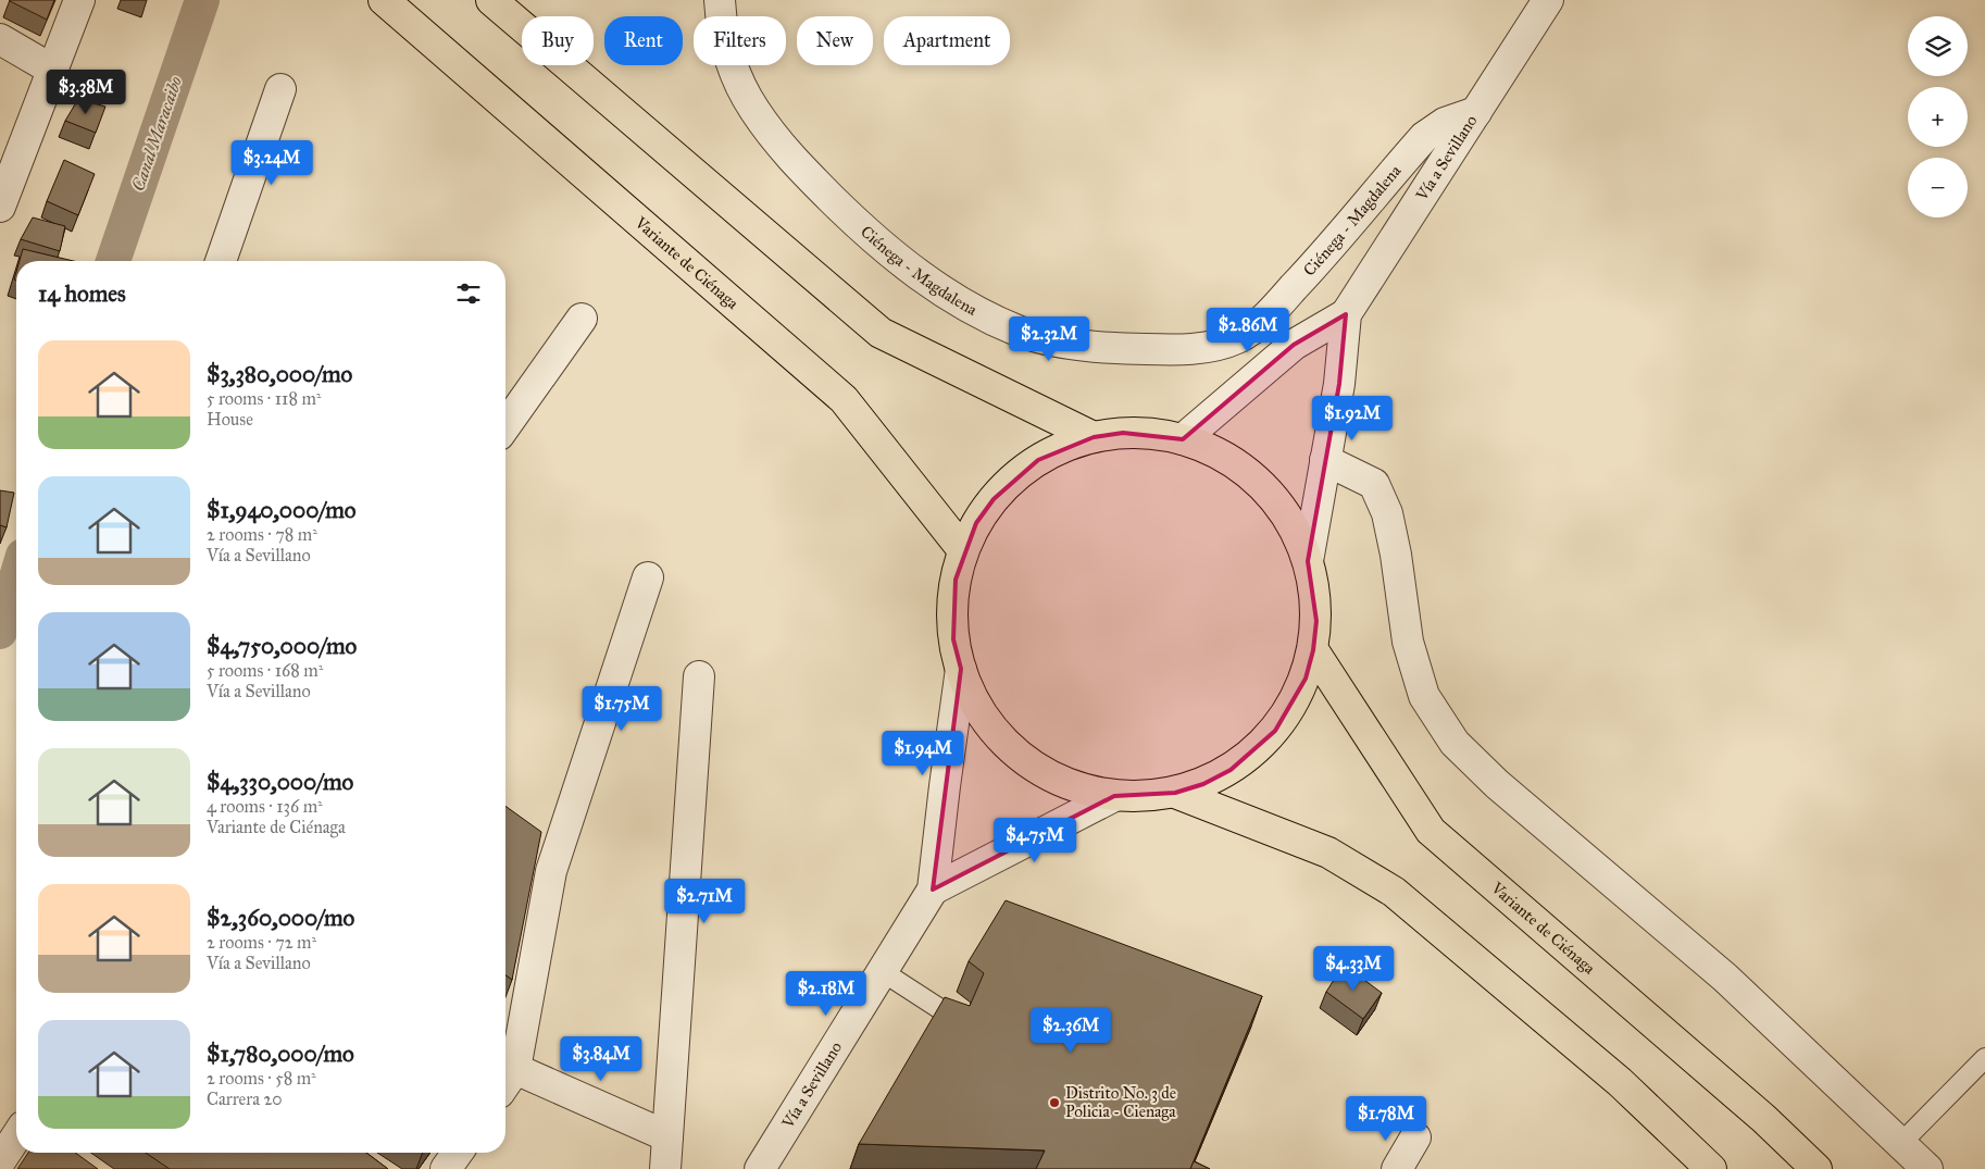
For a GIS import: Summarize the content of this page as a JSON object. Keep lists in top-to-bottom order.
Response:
{
  "streets": {
    "highway": ["Variante de Ciénaga"],
    "street": ["Vía a Sevillano", "Ciénega - Magdalena"]
  },
  "crossings": [
    ["Vía a Sevillano", "Ciénega - Magdalena"]
  ],
  "water": ["Canal Maracaibo"],
  "places": ["Distrito No. 3 de Policia - Cienaga"],
  "page": {
    "map_buttons": ["+", "−"],
    "chip": [
      "Buy",
      "Rent",
      "Filters",
      "New",
      "Apartment"
    ],
    "price": [
      "$3.38M",
      "$3.24M",
      "$2.86M",
      "$2.32M",
      "$1.92M",
      "$1.75M",
      "$1.94M",
      "$4.75M",
      "$2.71M",
      "$4.33M",
      "$2.18M",
      "$2.36M",
      "$3.84M",
      "$1.78M"
    ],
    "heading": "14 homes",
    "list": [
      {
        "name": "$3,380,000/mo",
        "note": "5 rooms · 118 m² · House"
      },
      {
        "name": "$1,940,000/mo",
        "note": "2 rooms · 78 m² · Vía a Sevillano"
      },
      {
        "name": "$4,750,000/mo",
        "note": "5 rooms · 168 m² · Vía a Sevillano"
      },
      {
        "name": "$4,330,000/mo",
        "note": "4 rooms · 136 m² · Variante de Ciénaga"
      },
      {
        "name": "$2,360,000/mo",
        "note": "2 rooms · 72 m² · Vía a Sevillano"
      },
      {
        "name": "$1,780,000/mo",
        "note": "2 rooms · 58 m² · Carrera 20"
      }
    ]
  }
}
